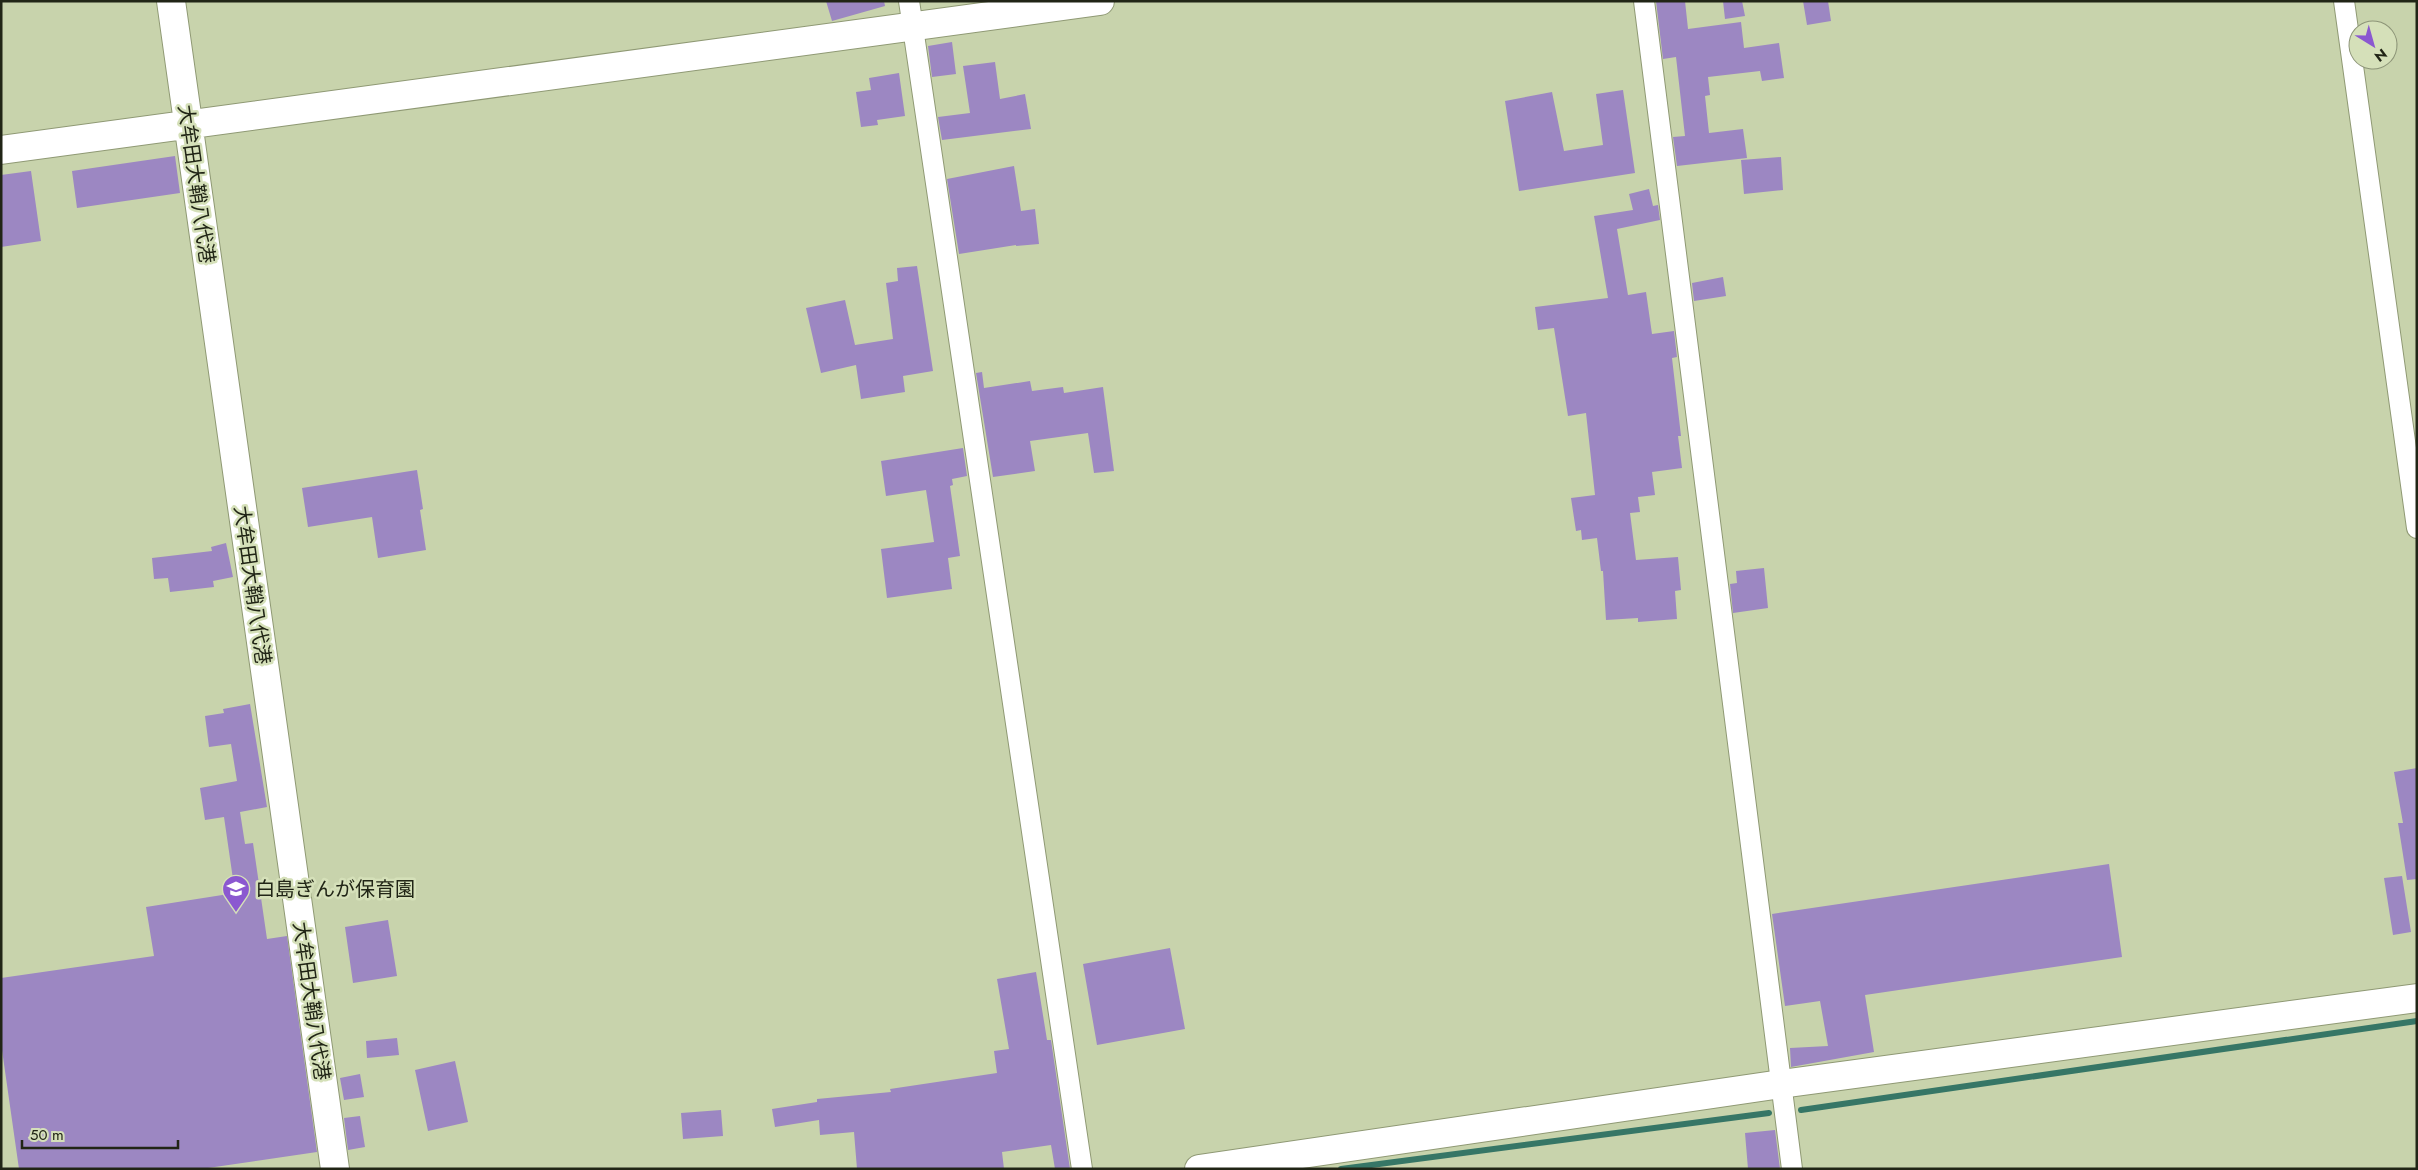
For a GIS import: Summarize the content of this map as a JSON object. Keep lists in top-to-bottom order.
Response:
{
  "streets": {
    "street": ["大牟田大鞘八代港"]
  },
  "places": {
    "school or university": ["白島ぎんが保育園"]
  },
  "scale_bar": "50 m",
  "north": "bottom right"
}
